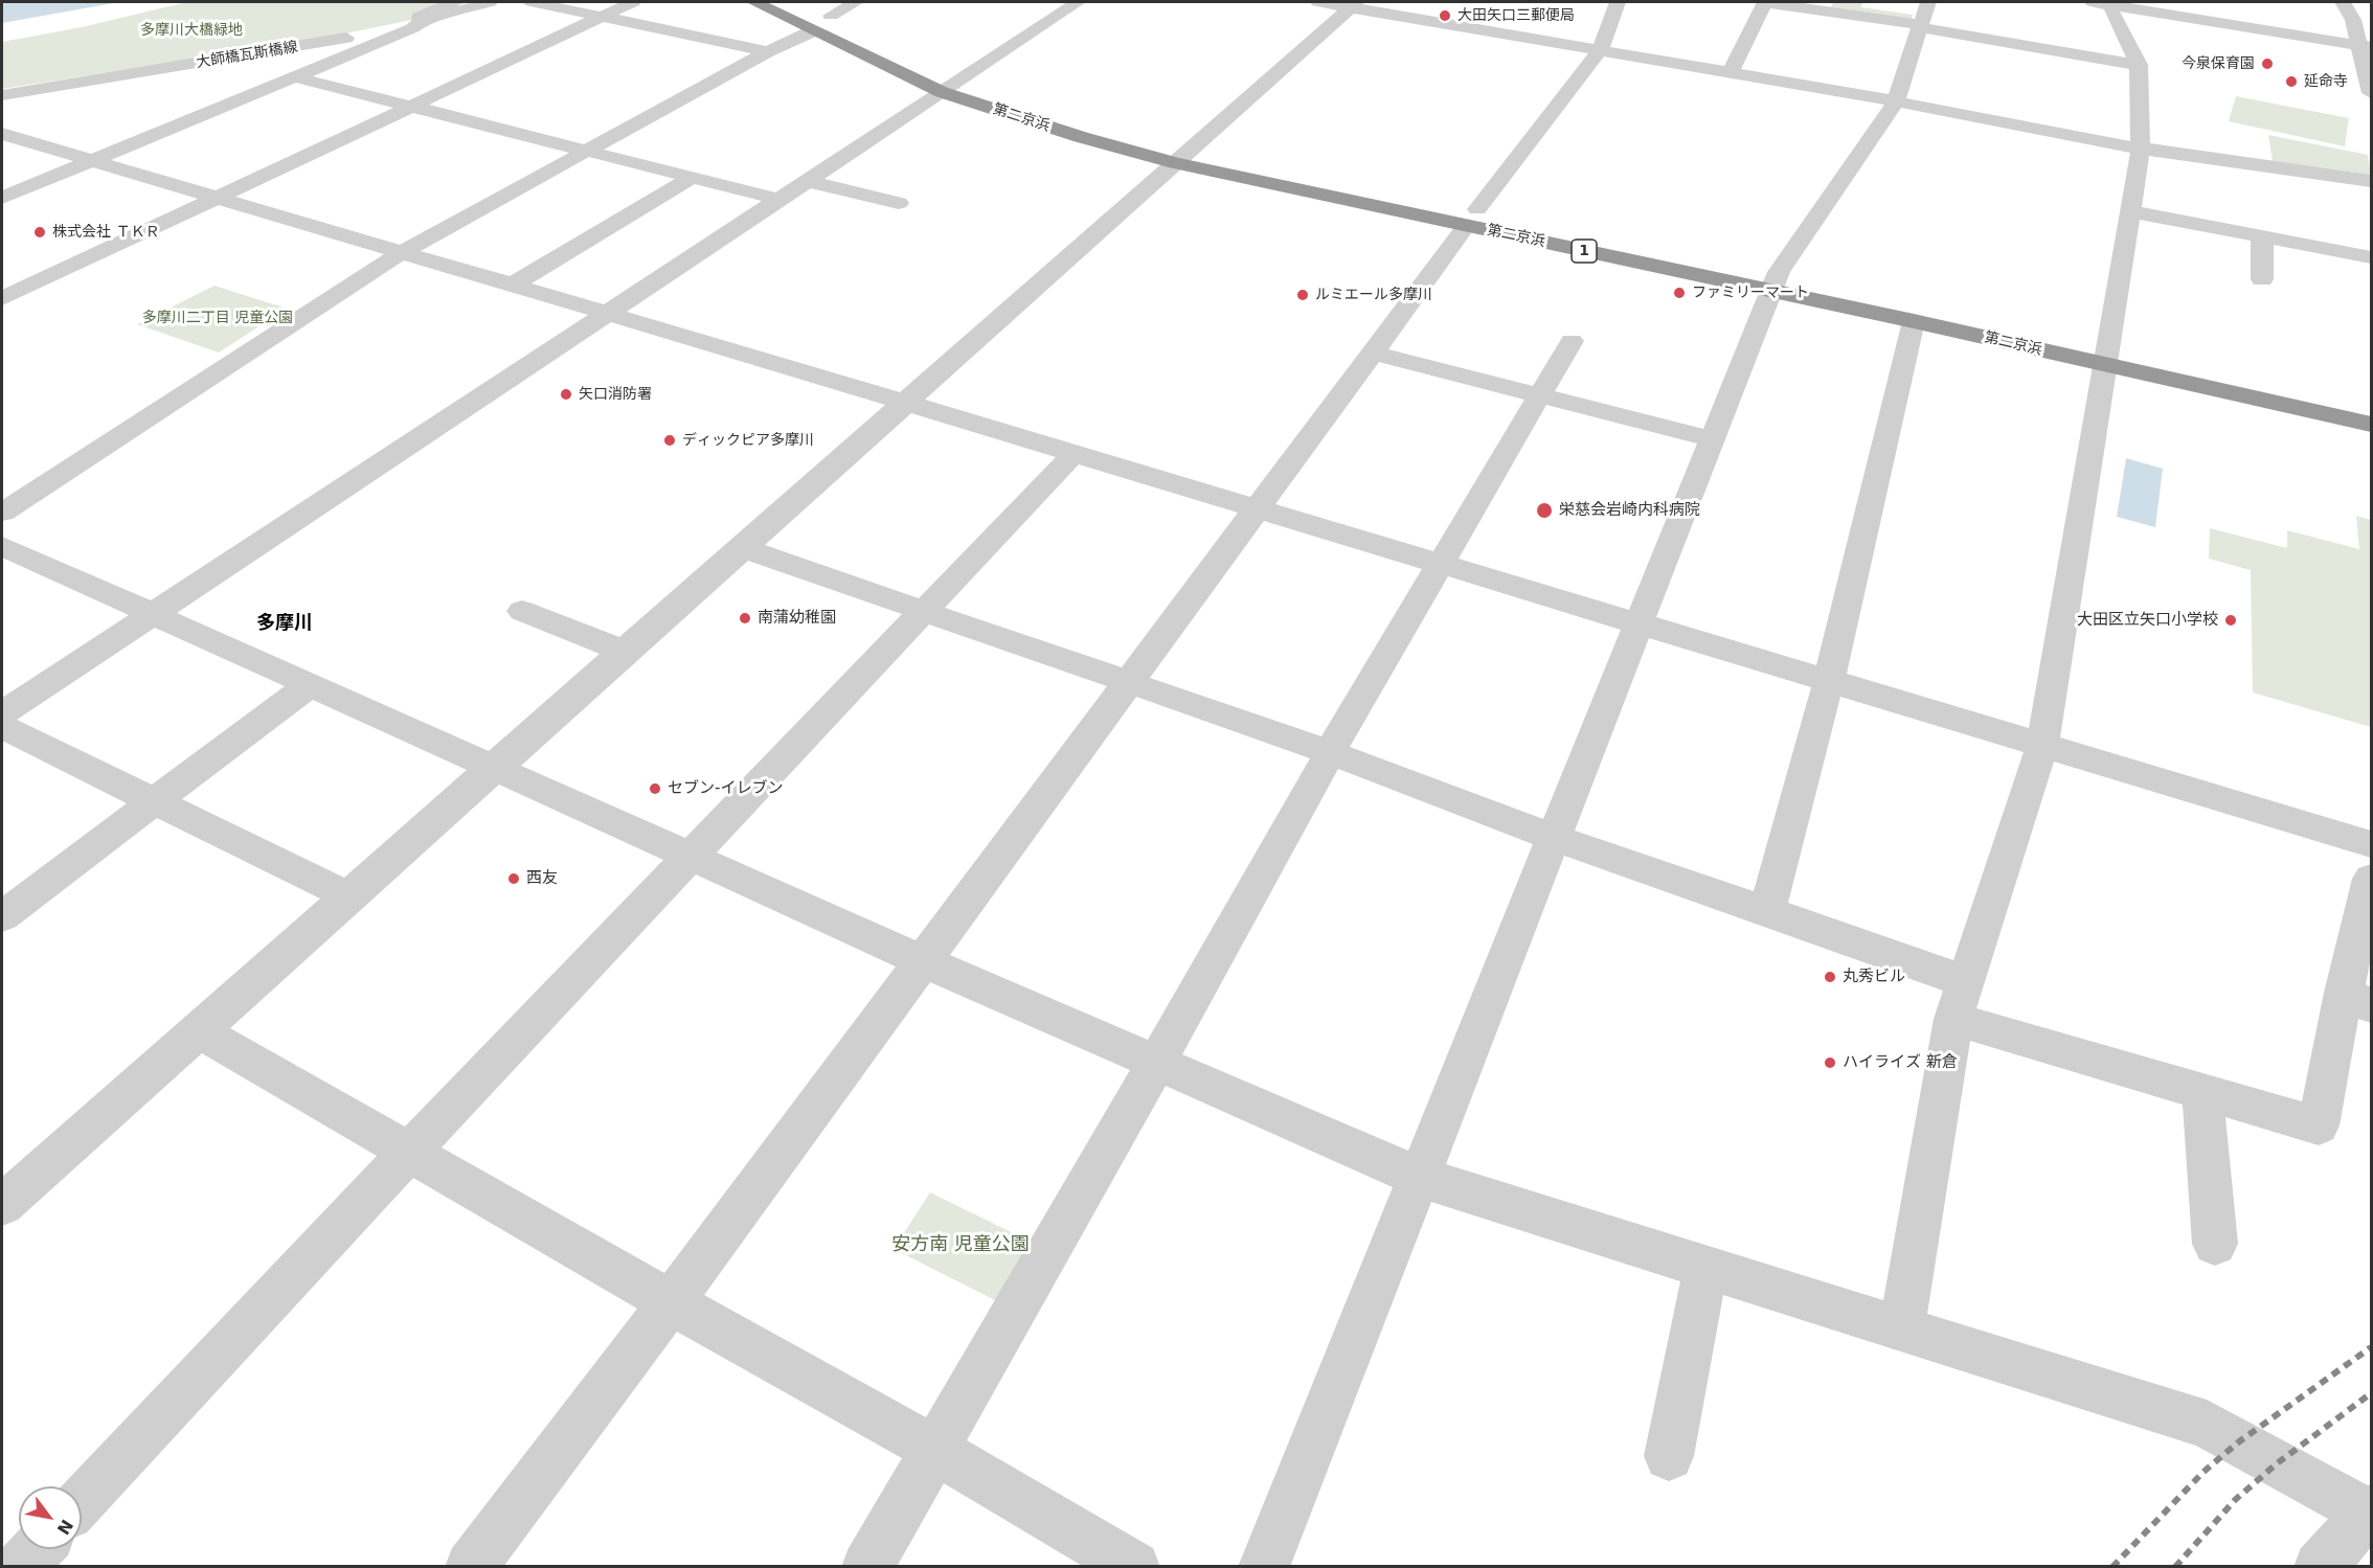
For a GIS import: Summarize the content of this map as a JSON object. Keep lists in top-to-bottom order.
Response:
{
  "streets": {
    "highway": ["第二京浜", "1"],
    "street": ["大師橋瓦斯橋線"]
  },
  "districts": ["多摩川"],
  "parks": ["多摩川大橋緑地", "多摩川二丁目 児童公園", "安方南 児童公園"],
  "places": [
    "大田矢口三郵便局",
    "今泉保育園",
    "延命寺",
    "株式会社 ＴＫＲ",
    "ファミリーマート",
    "ルミエール多摩川",
    "矢口消防署",
    "ディックピア多摩川",
    "栄慈会岩崎内科病院",
    "南蒲幼稚園",
    "大田区立矢口小学校",
    "セブン-イレブン",
    "西友",
    "丸秀ビル",
    "ハイライズ 新倉"
  ],
  "north": "bottom right"
}
